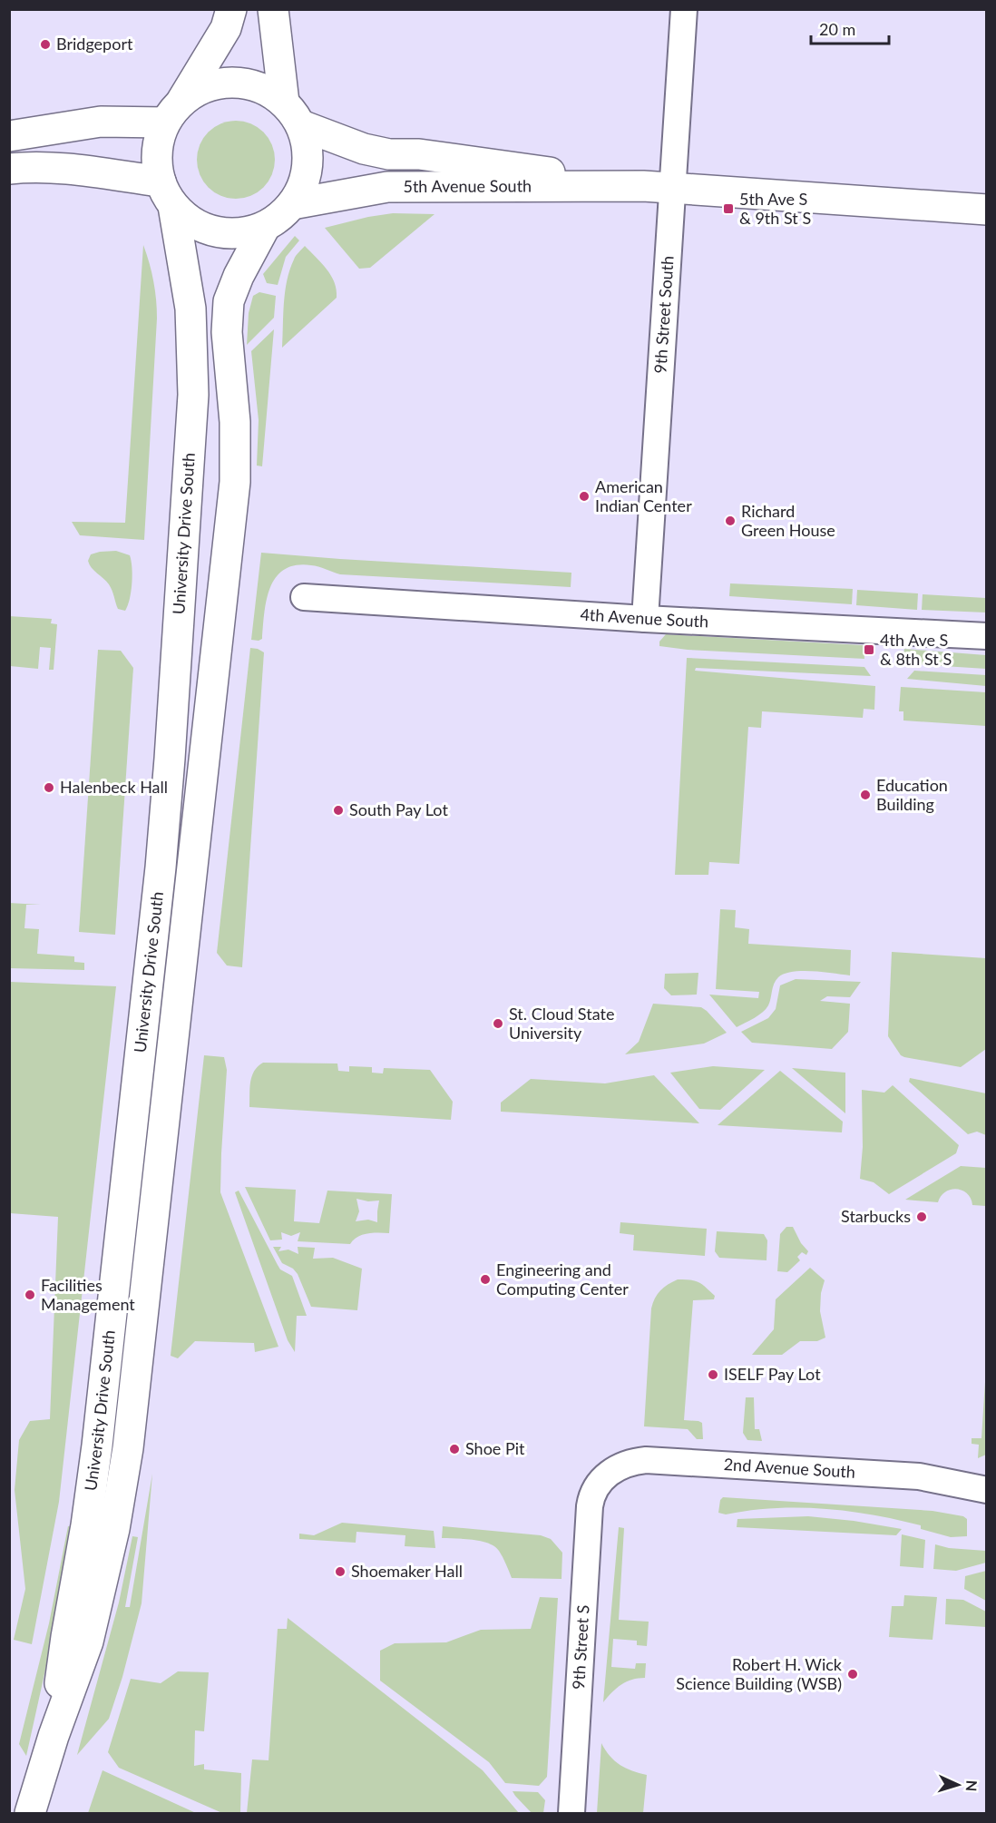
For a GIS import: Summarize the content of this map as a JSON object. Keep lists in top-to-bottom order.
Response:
{
  "streets": {
    "street": [
      "5th Avenue South",
      "9th Street South",
      "University Drive South",
      "4th Avenue South",
      "2nd Avenue South",
      "9th Street S"
    ]
  },
  "crossings": [
    ["5th Avenue South", "9th Street South"],
    ["5th Avenue South", "University Drive South"],
    ["9th Street South", "4th Avenue South"],
    ["2nd Avenue South", "9th Street S"]
  ],
  "places": {
    "other": [
      "Bridgeport",
      "American Indian Center",
      "Richard Green House",
      "Halenbeck Hall",
      "Education Building",
      "South Pay Lot",
      "St. Cloud State University",
      "Starbucks",
      "Engineering and Computing Center",
      "Facilities Management",
      "ISELF Pay Lot",
      "Shoe Pit",
      "Shoemaker Hall",
      "Robert H. Wick Science Building (WSB)"
    ],
    "transit": ["5th Ave S & 9th St S", "4th Ave S & 8th St S"]
  },
  "scale_bar": "20 m",
  "north": "right"
}
